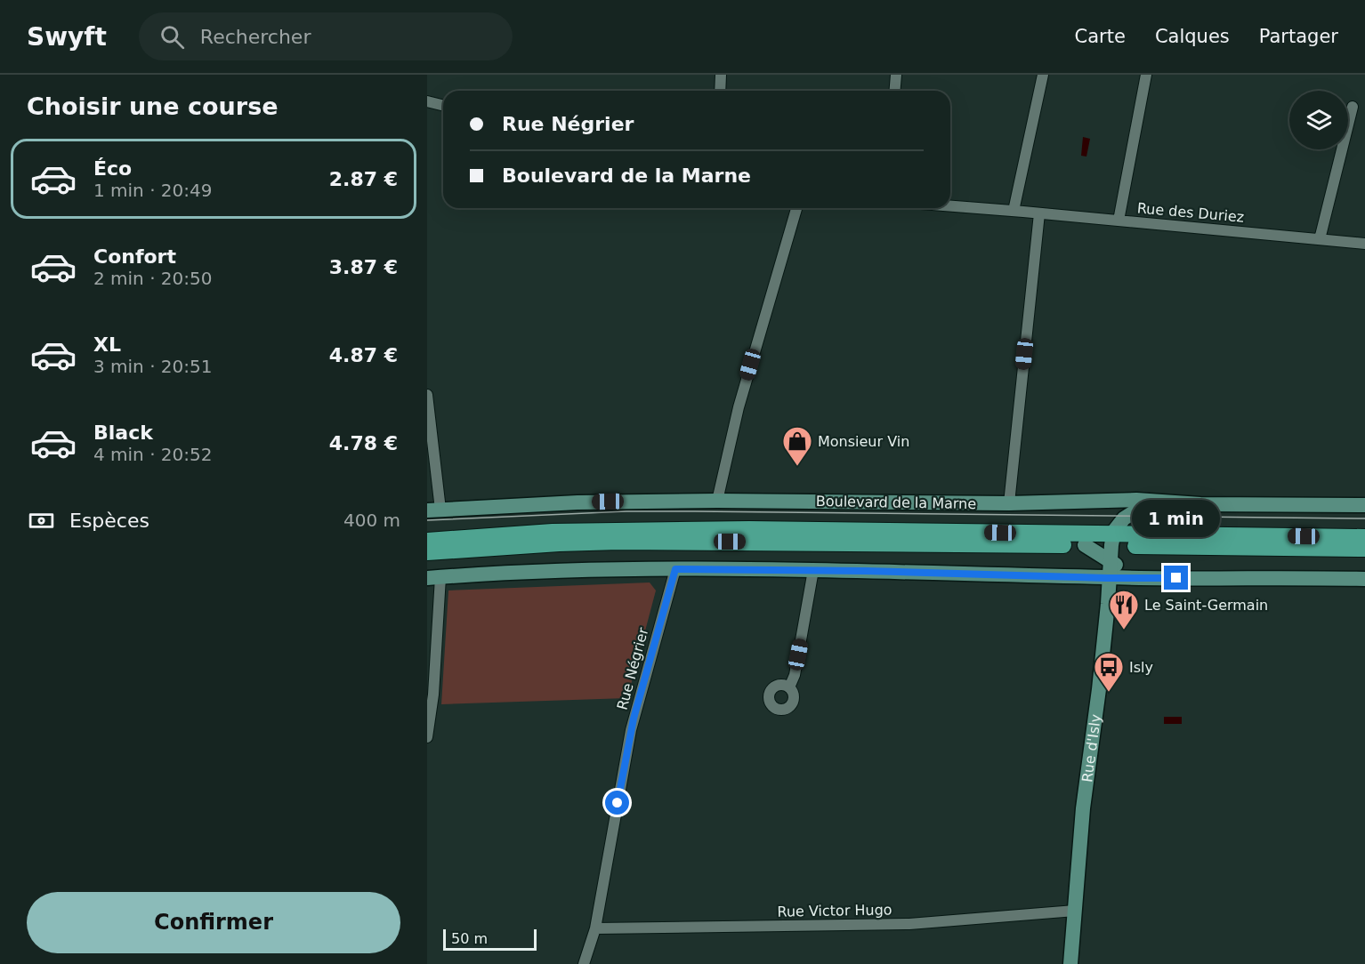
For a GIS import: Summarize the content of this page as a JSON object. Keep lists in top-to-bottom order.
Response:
{
  "streets": {
    "main road": ["Boulevard de la Marne", "Rue d'Isly"],
    "street": ["Rue des Duriez", "Rue Négrier", "Rue Victor Hugo"]
  },
  "crossings": [
    ["Boulevard de la Marne", "Rue d'Isly"],
    ["Rue Négrier", "Rue Victor Hugo"],
    ["Rue d'Isly", "Rue Victor Hugo"]
  ],
  "places": {
    "shop": ["Monsieur Vin"],
    "restaurant": ["Le Saint-Germain"],
    "bus stop": ["Isly"]
  },
  "scale_bar": "50 m",
  "page": {
    "header": "Swyft",
    "search": "Rechercher",
    "nav": ["Carte", "Calques", "Partager"],
    "heading": "Choisir une course",
    "banner": ["Rue Négrier", "Boulevard de la Marne"],
    "list": [
      {
        "name": "Éco",
        "note": "1 min · 20:49",
        "value": "2.87 €"
      },
      {
        "name": "Confort",
        "note": "2 min · 20:50",
        "value": "3.87 €"
      },
      {
        "name": "XL",
        "note": "3 min · 20:51",
        "value": "4.87 €"
      },
      {
        "name": "Black",
        "note": "4 min · 20:52",
        "value": "4.78 €"
      }
    ],
    "pay": ["Espèces", "400 m"],
    "bubble": "1 min",
    "buttons": "Confirmer",
    "scale": "50 m"
  }
}
